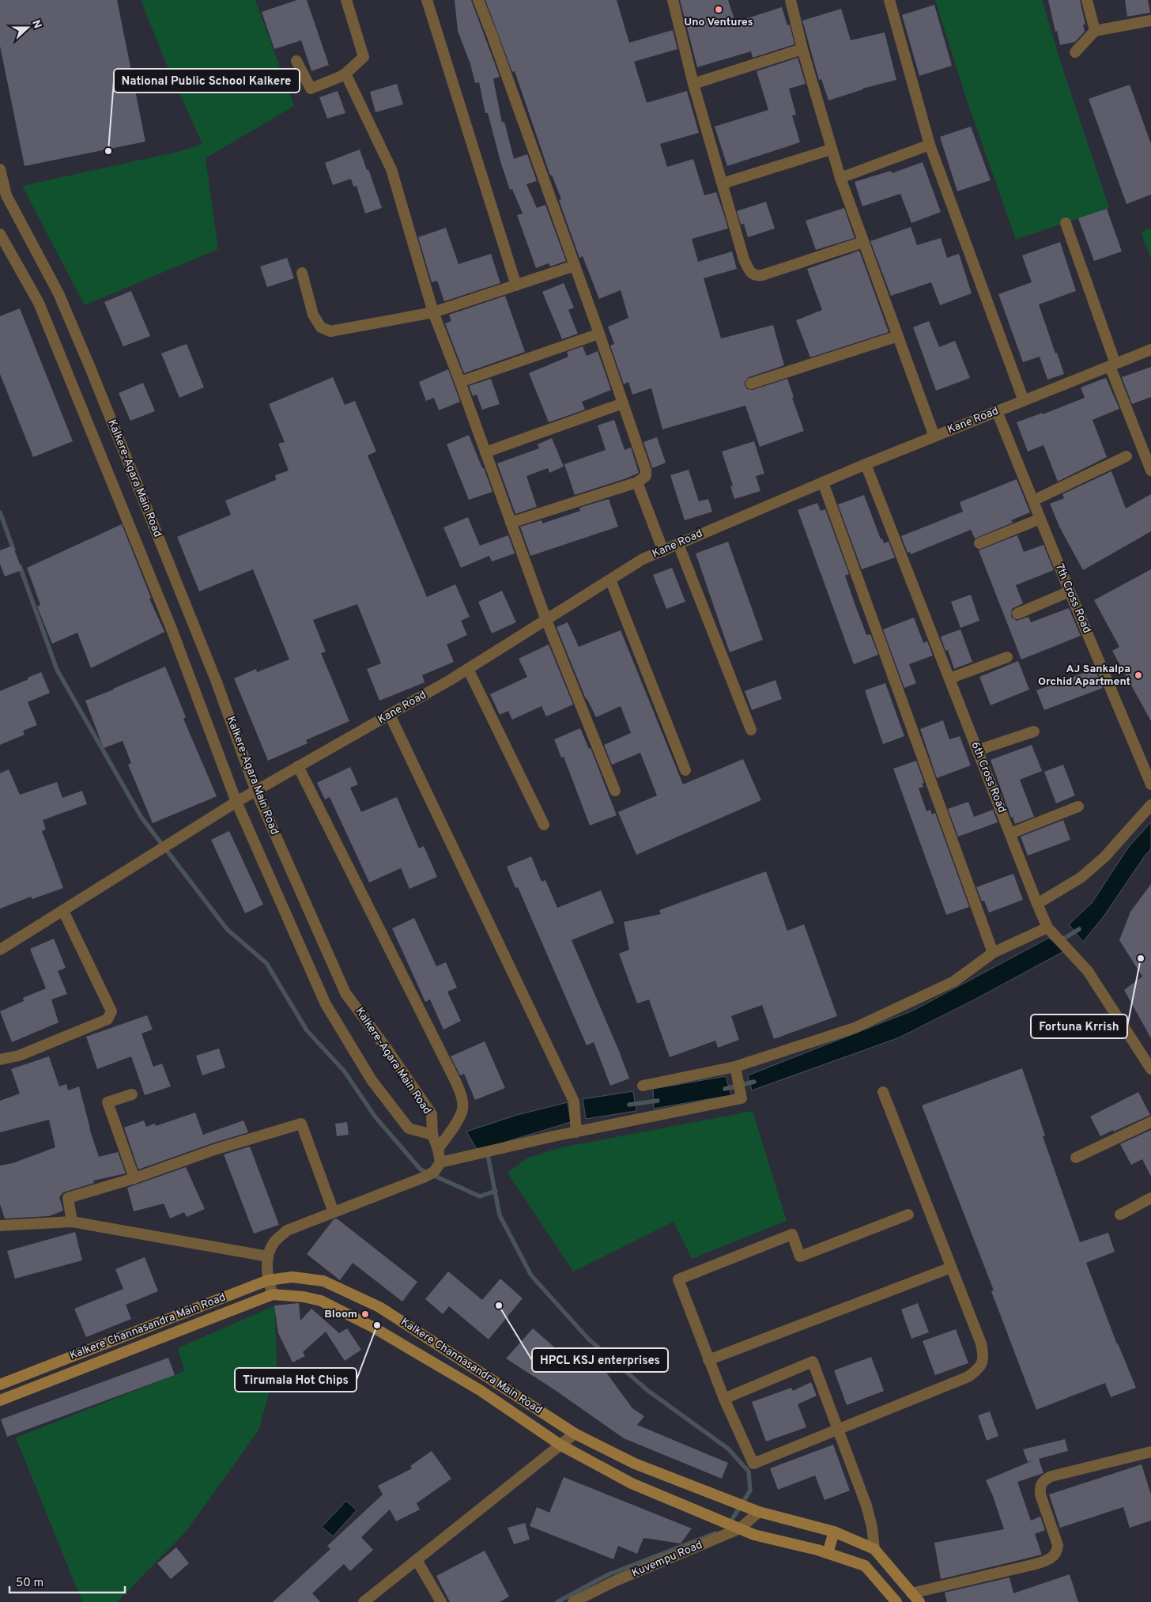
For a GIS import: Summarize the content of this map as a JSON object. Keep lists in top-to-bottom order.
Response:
{
  "streets": {
    "main road": ["Kalkere Channasandra Main Road"],
    "street": [
      "Kane Road",
      "Kalkere-Agara Main Road",
      "7th Cross Road",
      "6th Cross Road",
      "Kuvempu Road"
    ]
  },
  "crossings": [
    ["Kane Road", "Kalkere-Agara Main Road"],
    ["Kane Road", "7th Cross Road"],
    ["Kane Road", "6th Cross Road"],
    ["Kalkere Channasandra Main Road", "Kuvempu Road"]
  ],
  "places": [
    "Uno Ventures",
    "National Public School Kalkere",
    "AJ Sankalpa Orchid Apartment",
    "Fortuna Krrish",
    "HPCL KSJ enterprises",
    "Bloom",
    "Tirumala Hot Chips"
  ],
  "scale_bar": "50 m",
  "north": "right"
}
